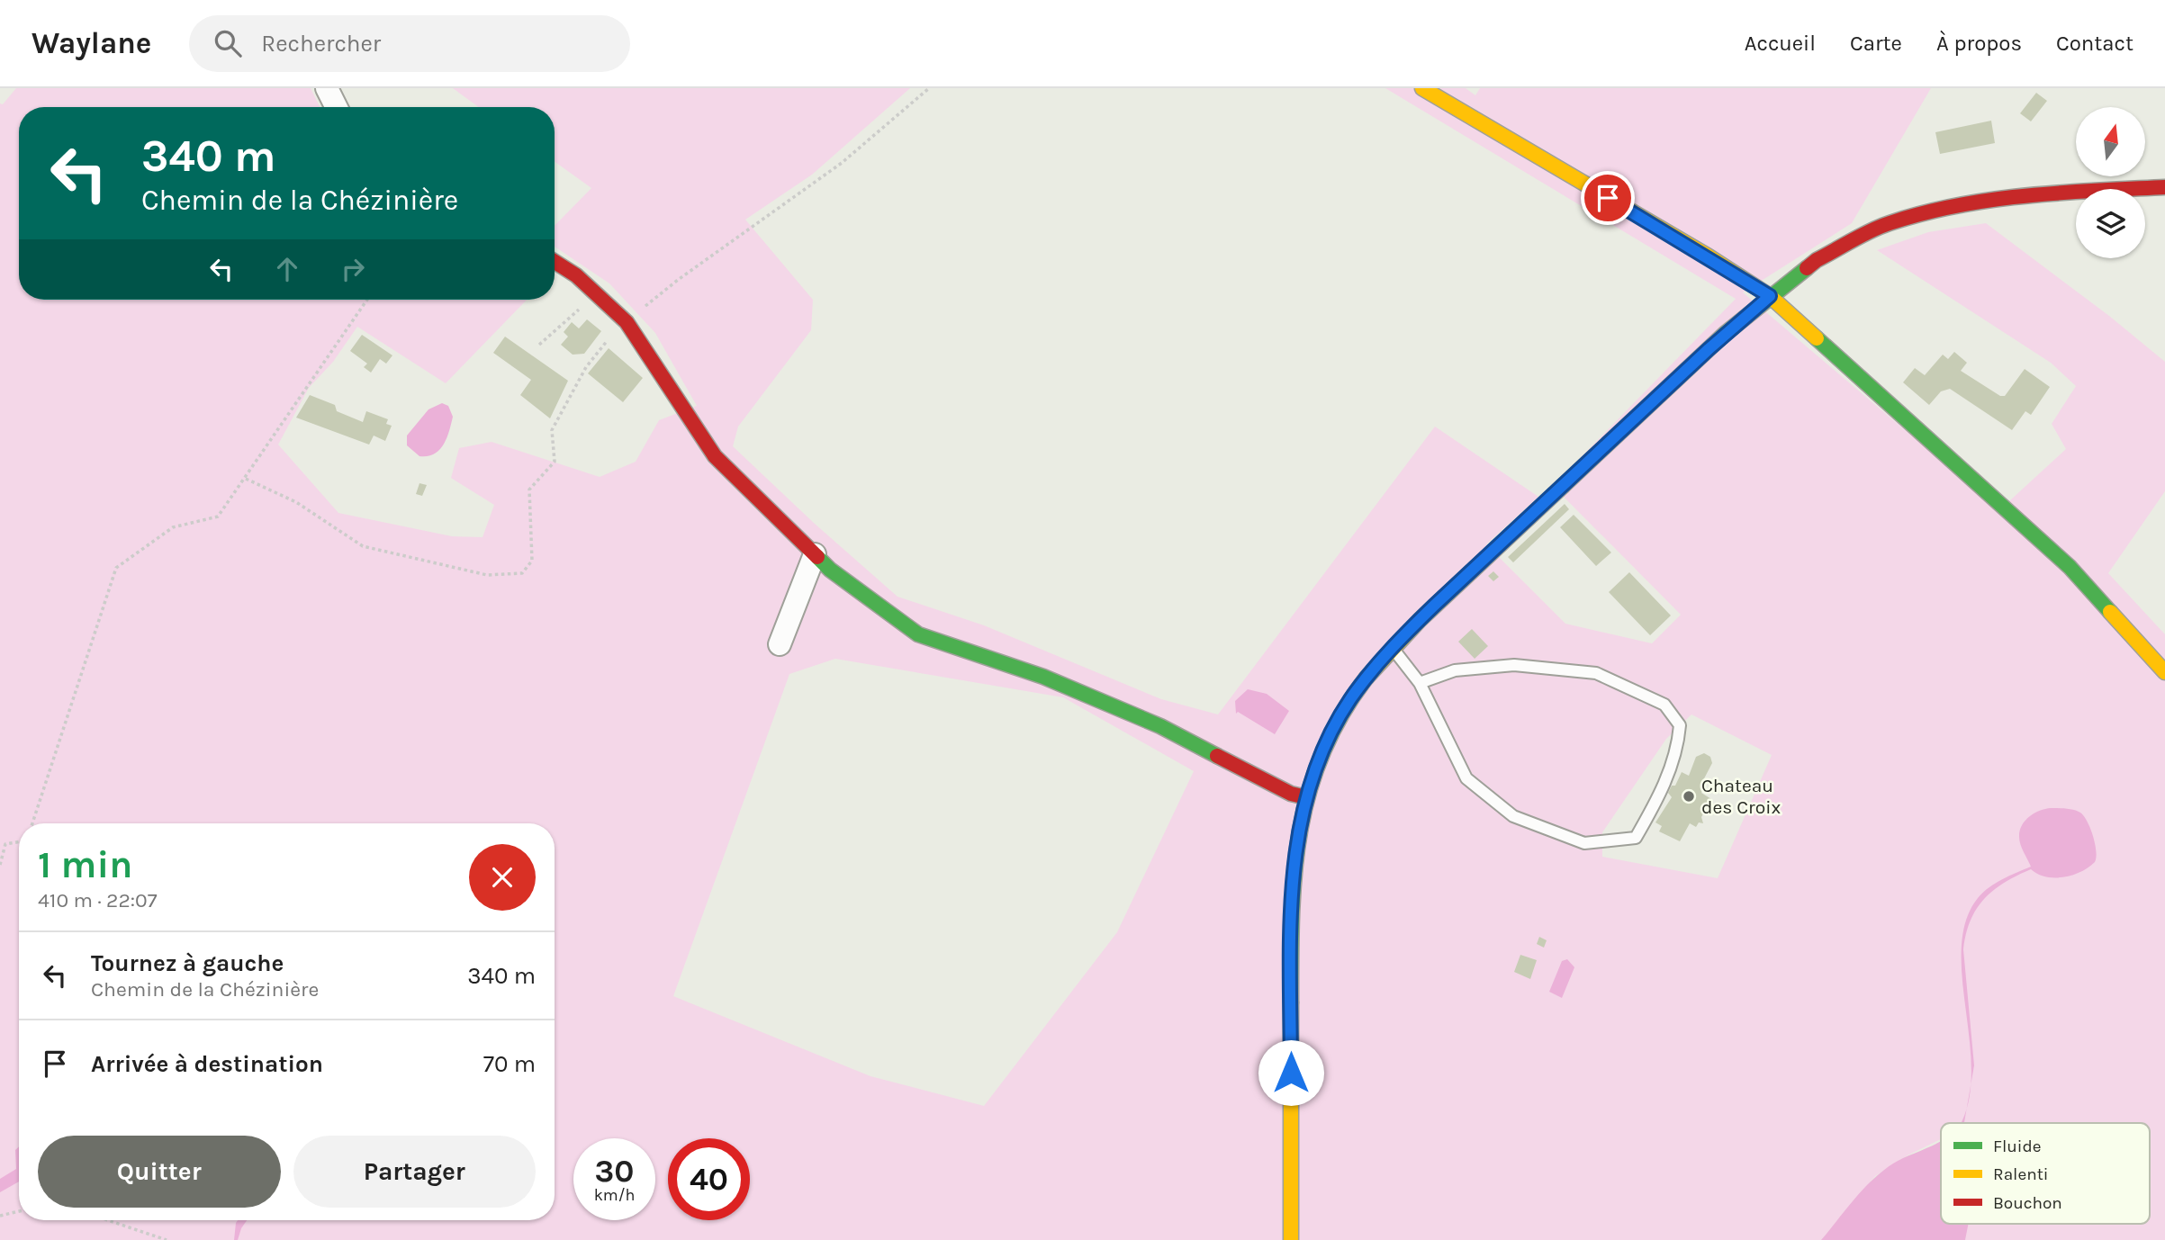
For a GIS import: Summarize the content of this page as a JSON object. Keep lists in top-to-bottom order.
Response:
{
  "places": ["Chateau des Croix"],
  "legend": ["Fluide", "Ralenti", "Bouchon"],
  "north": "top",
  "page": {
    "header": "Waylane",
    "search": "Rechercher",
    "nav": [
      "Accueil",
      "Carte",
      "À propos",
      "Contact"
    ],
    "turn": ["340 m", "Chemin de la Chézinière"],
    "heading": ["1 min", "410 m · 22:07"],
    "list": [
      {
        "name": "Tournez à gauche",
        "note": "Chemin de la Chézinière",
        "value": "340 m"
      },
      {
        "name": "Arrivée à destination",
        "value": "70 m"
      }
    ],
    "buttons": ["Quitter", "Partager"],
    "speed": "30 km/h",
    "limit": "40"
  }
}
